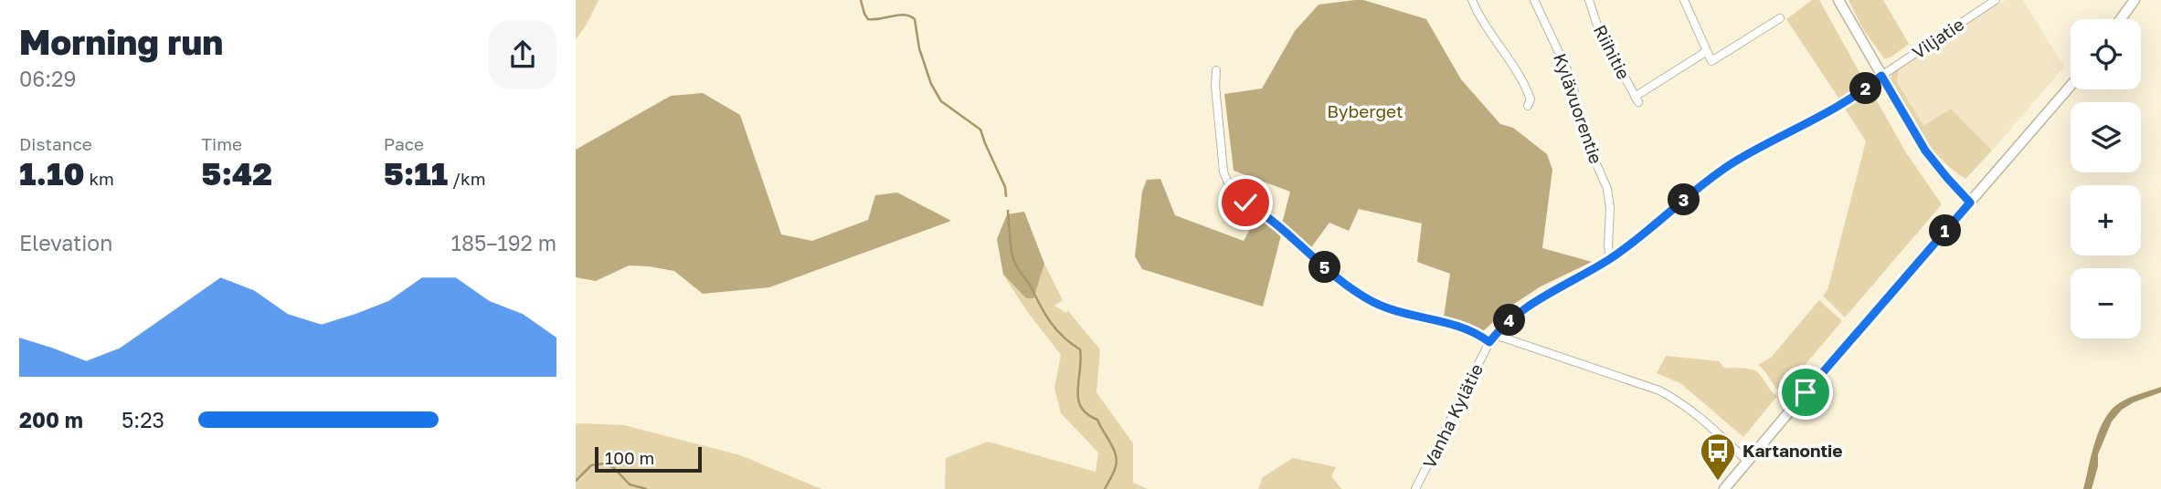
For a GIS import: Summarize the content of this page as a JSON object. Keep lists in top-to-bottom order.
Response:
{
  "streets": {
    "street": [
      "Viljatie",
      "Riihitie",
      "Kylävuorentie",
      "Vanha Kylätie"
    ]
  },
  "crossings": [
    ["Viljatie", "Kylävuorentie"]
  ],
  "parks": ["Byberget"],
  "places": {
    "bus stop": ["Kartanontie"]
  },
  "scale_bar": "100 m",
  "page": {
    "heading": ["Morning run", "06:29"],
    "map_buttons": ["+", "−"],
    "pins": [
      "2",
      "3",
      "1",
      "5",
      "4"
    ],
    "stats": [
      ["Distance", "1.10 km"],
      ["Time", "5:42"],
      ["Pace", "5:11 /km"]
    ],
    "chart": ["Elevation", "185–192 m"],
    "list": [
      {
        "name": "200 m",
        "note": "5:23"
      }
    ],
    "scale": "100 m"
  }
}
